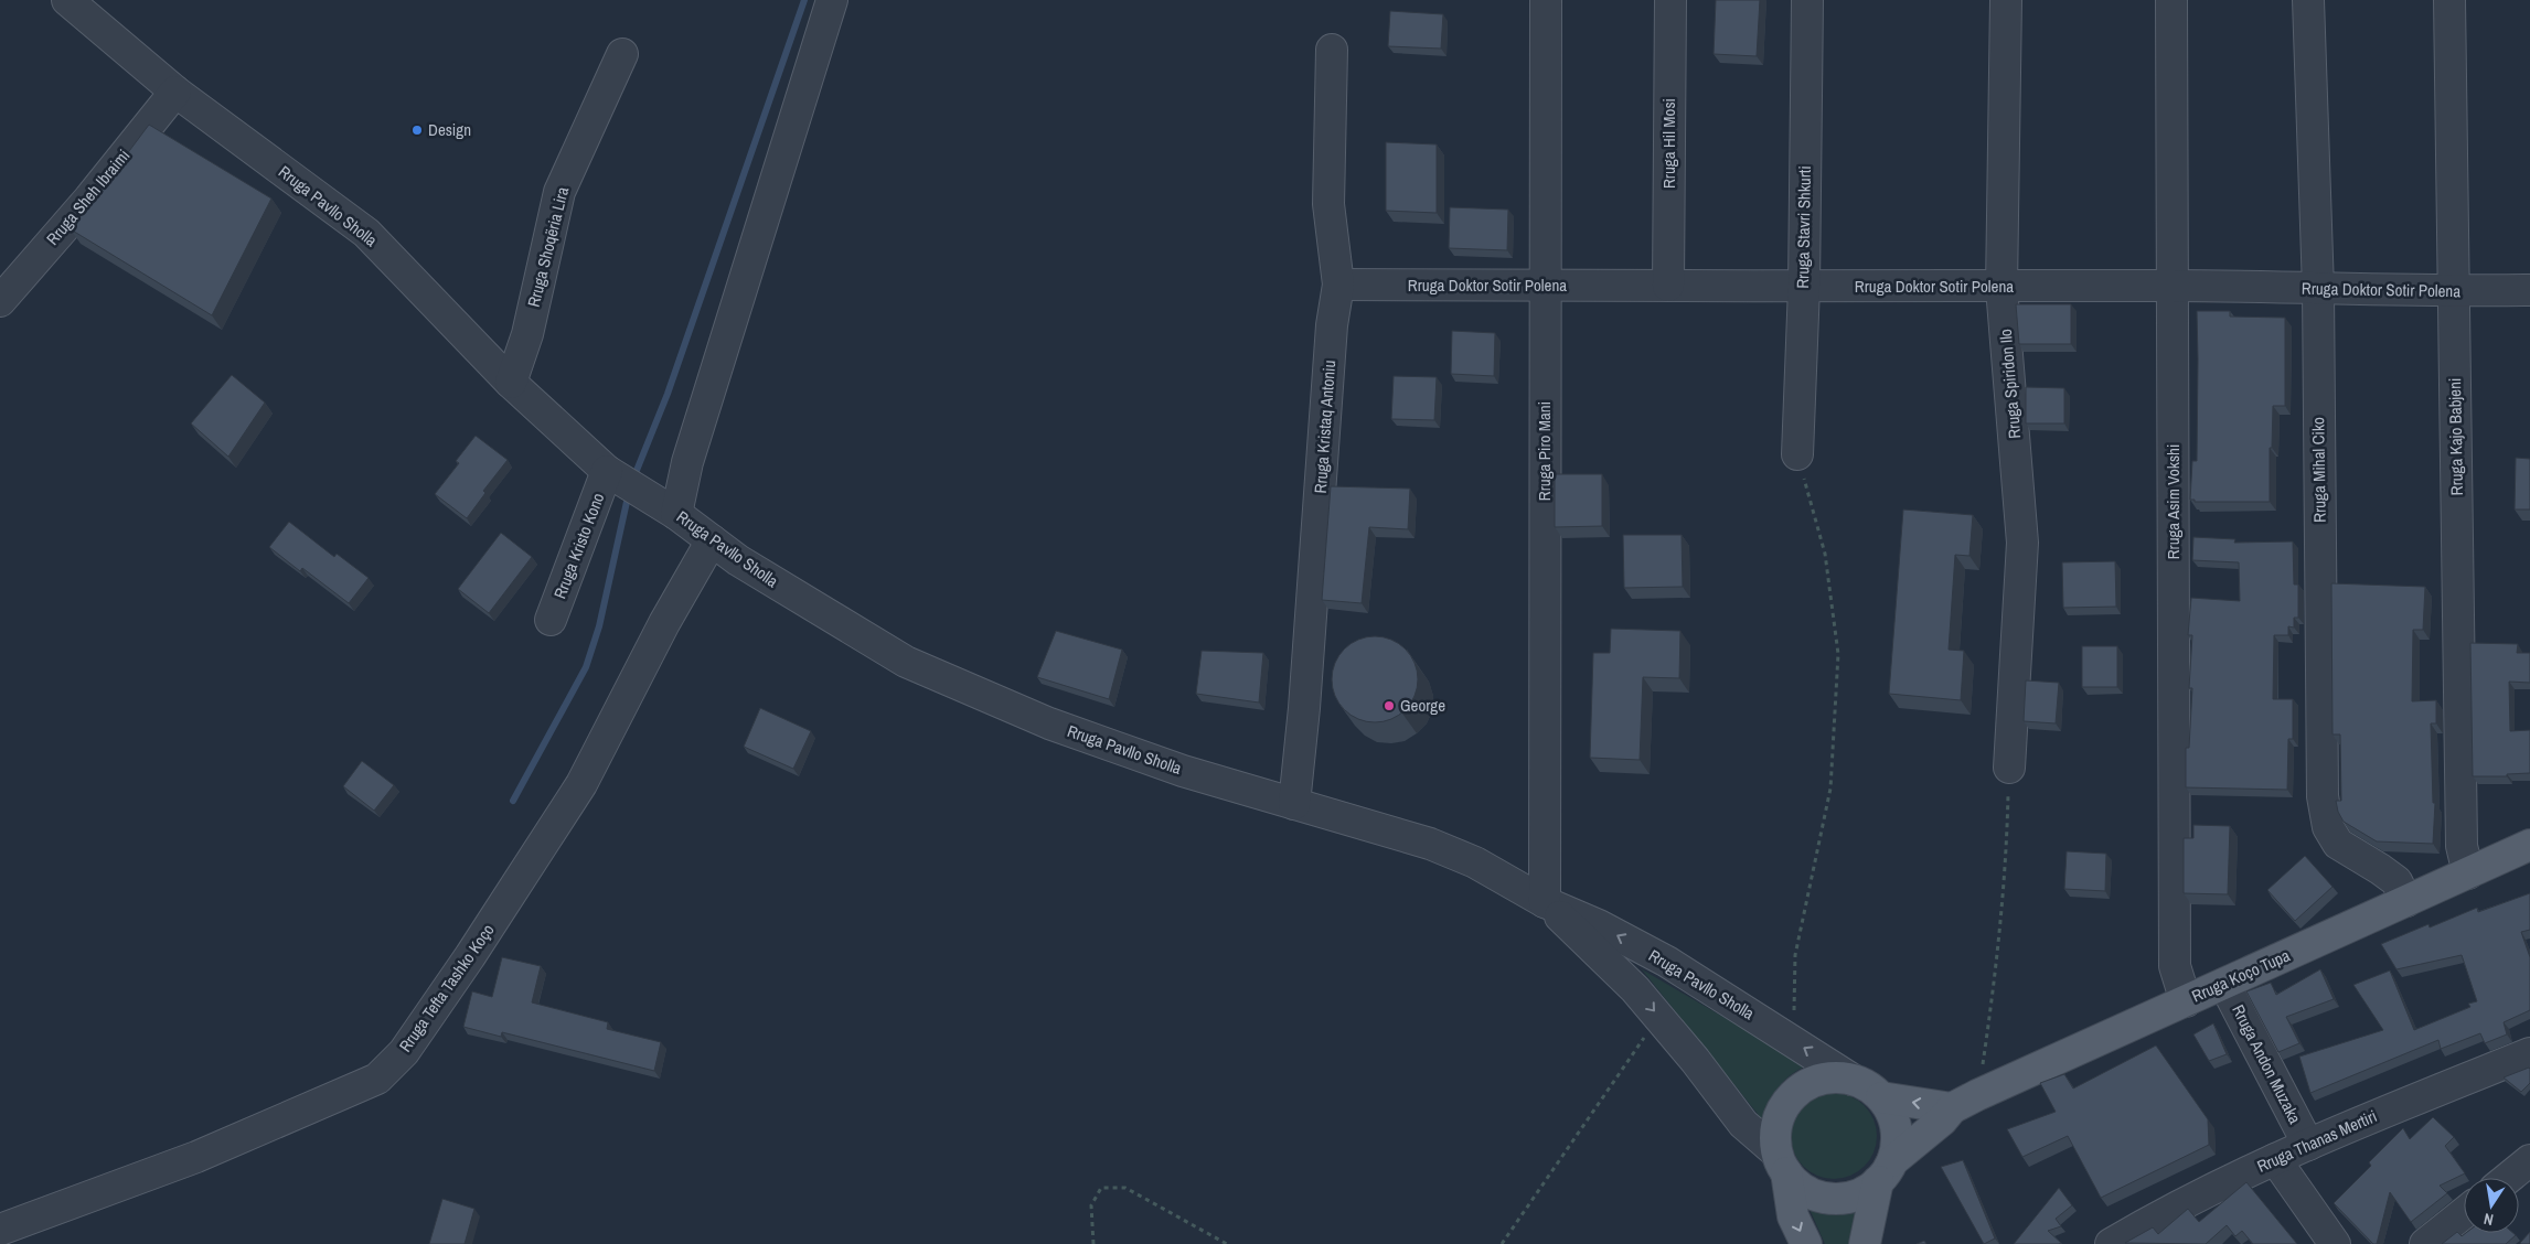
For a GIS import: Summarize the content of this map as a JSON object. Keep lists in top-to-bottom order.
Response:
{
  "streets": {
    "main road": ["Rruga Koço Tupa"],
    "street": [
      "Rruga Hil Mosi",
      "Rruga Sheh Ibraimi",
      "Rruga Pavllo Sholla",
      "Rruga Stavri Shkurti",
      "Rruga Shoqëria Lira",
      "Rruga Doktor Sotir Polena",
      "Rruga Spiridon Ilo",
      "Rruga Kristaq Antoniu",
      "Rruga Kajo Babjeni",
      "Rruga Piro Mani",
      "Rruga Mihal Ciko",
      "Rruga Asim Vokshi",
      "Rruga Kristo Kono",
      "Rruga Tefta Tashko Koço",
      "Rruga Andon Muzaka",
      "Rruga Thanas Mertiri"
    ]
  },
  "crossings": [
    ["Rruga Hil Mosi", "Rruga Doktor Sotir Polena"],
    ["Rruga Sheh Ibraimi", "Rruga Pavllo Sholla"],
    ["Rruga Pavllo Sholla", "Rruga Shoqëria Lira"],
    ["Rruga Pavllo Sholla", "Rruga Kristaq Antoniu"],
    ["Rruga Pavllo Sholla", "Rruga Piro Mani"],
    ["Rruga Pavllo Sholla", "Rruga Kristo Kono"],
    ["Rruga Pavllo Sholla", "Rruga Koço Tupa"],
    ["Rruga Pavllo Sholla", "Rruga Tefta Tashko Koço"],
    ["Rruga Stavri Shkurti", "Rruga Doktor Sotir Polena"],
    ["Rruga Doktor Sotir Polena", "Rruga Spiridon Ilo"],
    ["Rruga Doktor Sotir Polena", "Rruga Kristaq Antoniu"],
    ["Rruga Doktor Sotir Polena", "Rruga Kajo Babjeni"],
    ["Rruga Doktor Sotir Polena", "Rruga Piro Mani"],
    ["Rruga Doktor Sotir Polena", "Rruga Mihal Ciko"],
    ["Rruga Doktor Sotir Polena", "Rruga Asim Vokshi"],
    ["Rruga Kajo Babjeni", "Rruga Koço Tupa"],
    ["Rruga Mihal Ciko", "Rruga Koço Tupa"],
    ["Rruga Asim Vokshi", "Rruga Koço Tupa"],
    ["Rruga Koço Tupa", "Rruga Andon Muzaka"],
    ["Rruga Andon Muzaka", "Rruga Thanas Mertiri"]
  ],
  "places": ["Design", "George"],
  "north": "bottom"
}
